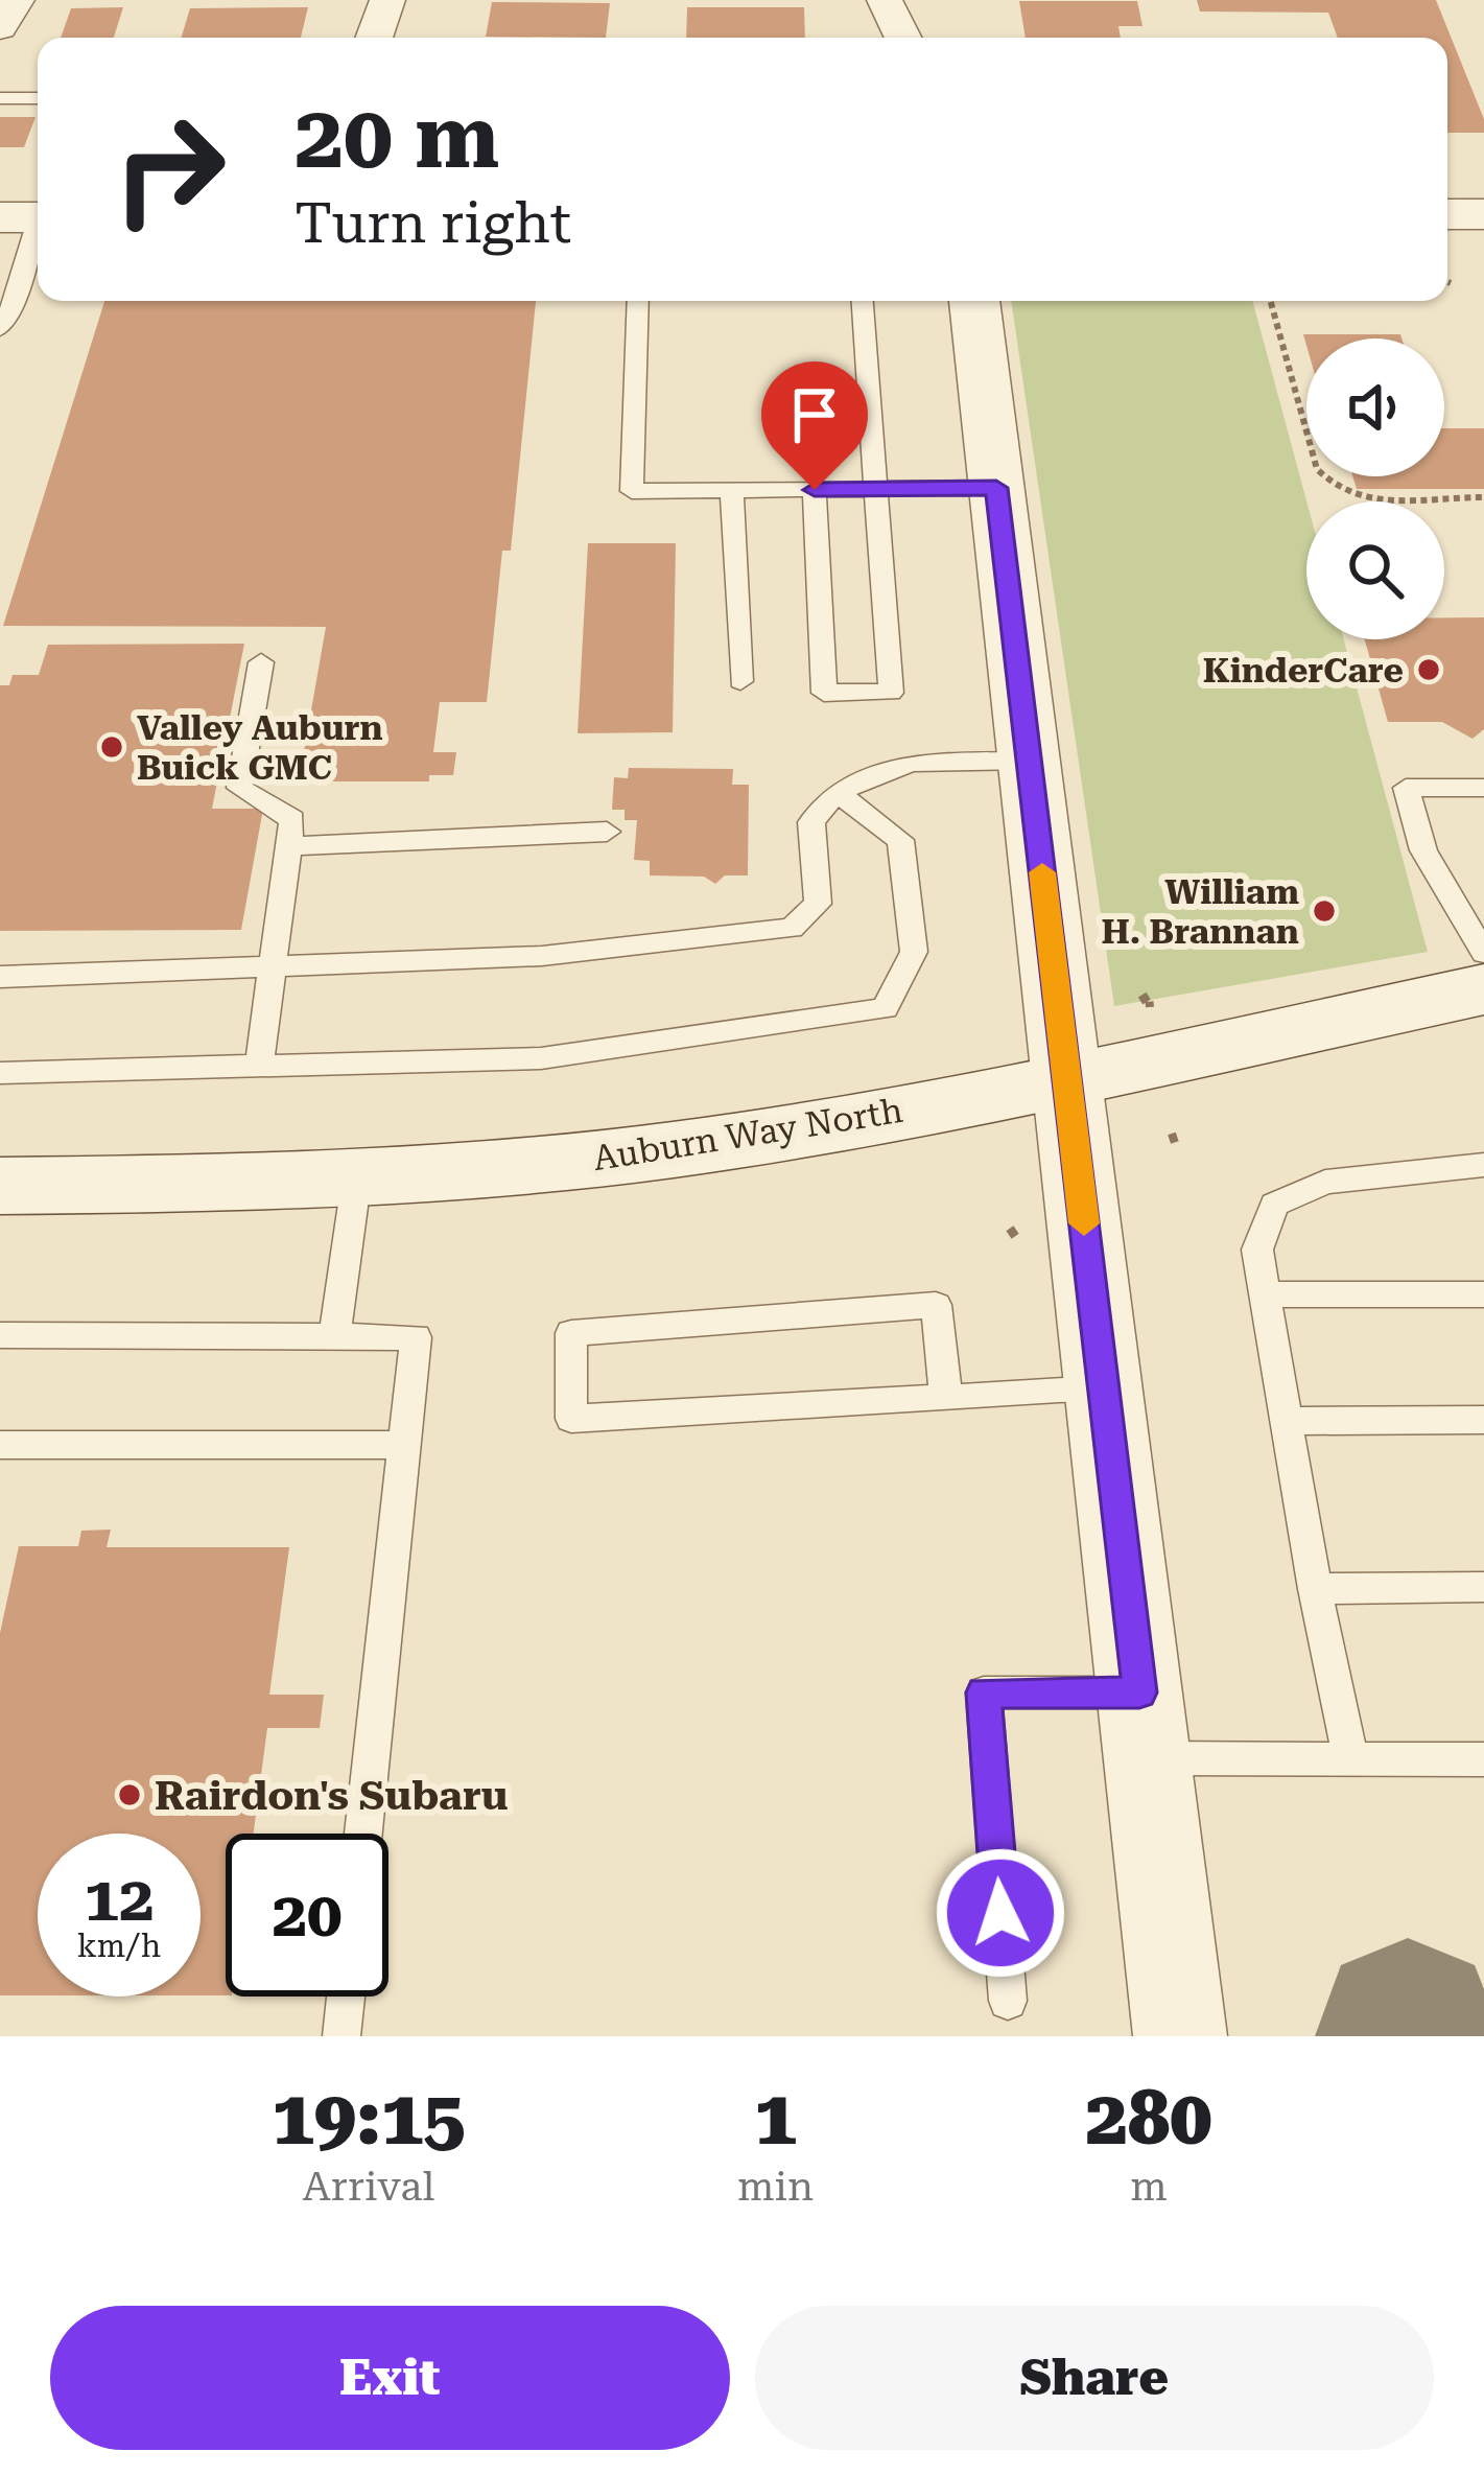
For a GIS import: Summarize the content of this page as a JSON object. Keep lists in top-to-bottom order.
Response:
{
  "streets": {
    "street": ["Auburn Way North"]
  },
  "places": [
    "KinderCare",
    "Valley Auburn Buick GMC",
    "William H. Brannan",
    "Rairdon's Subaru"
  ],
  "page": {
    "turn": ["20 m", "Turn right"],
    "speed": "12 km/h",
    "limit": "20",
    "eta": [
      "19:15",
      "Arrival",
      "1",
      "min",
      "280",
      "m"
    ],
    "buttons": ["Exit", "Share"]
  }
}
